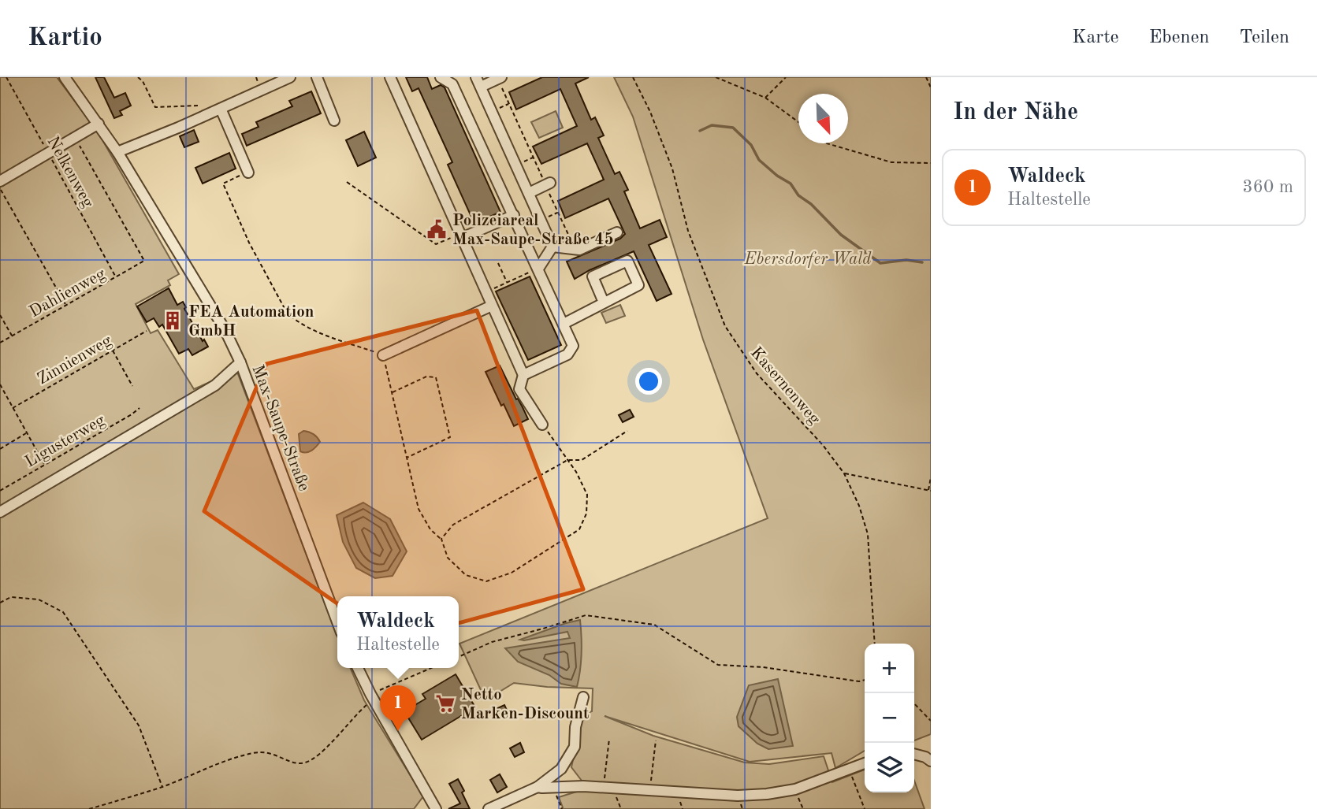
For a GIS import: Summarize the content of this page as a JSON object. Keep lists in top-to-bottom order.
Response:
{
  "streets": {
    "street": ["Max-Saupe-Straße"],
    "path": [
      "Nelkenweg",
      "Dahlienweg",
      "Zinnienweg",
      "Kasernenweg",
      "Ligusterweg"
    ]
  },
  "crossings": [
    ["Nelkenweg", "Dahlienweg"]
  ],
  "parks": ["Ebersdorfer Wald"],
  "places": {
    "public building": ["Polizeiareal Max-Saupe-Straße 45"],
    "building": ["FEA Automation GmbH"],
    "supermarket": ["Netto Marken-Discount"]
  },
  "north": "bottom right",
  "page": {
    "header": "Kartio",
    "nav": ["Karte", "Ebenen", "Teilen"],
    "heading": "In der Nähe",
    "list": [
      {
        "mark": "1",
        "name": "Waldeck",
        "note": "Haltestelle",
        "value": "360 m"
      }
    ],
    "popup": ["Waldeck", "Haltestelle"],
    "map_buttons": ["+", "−"],
    "pins": "1"
  }
}
